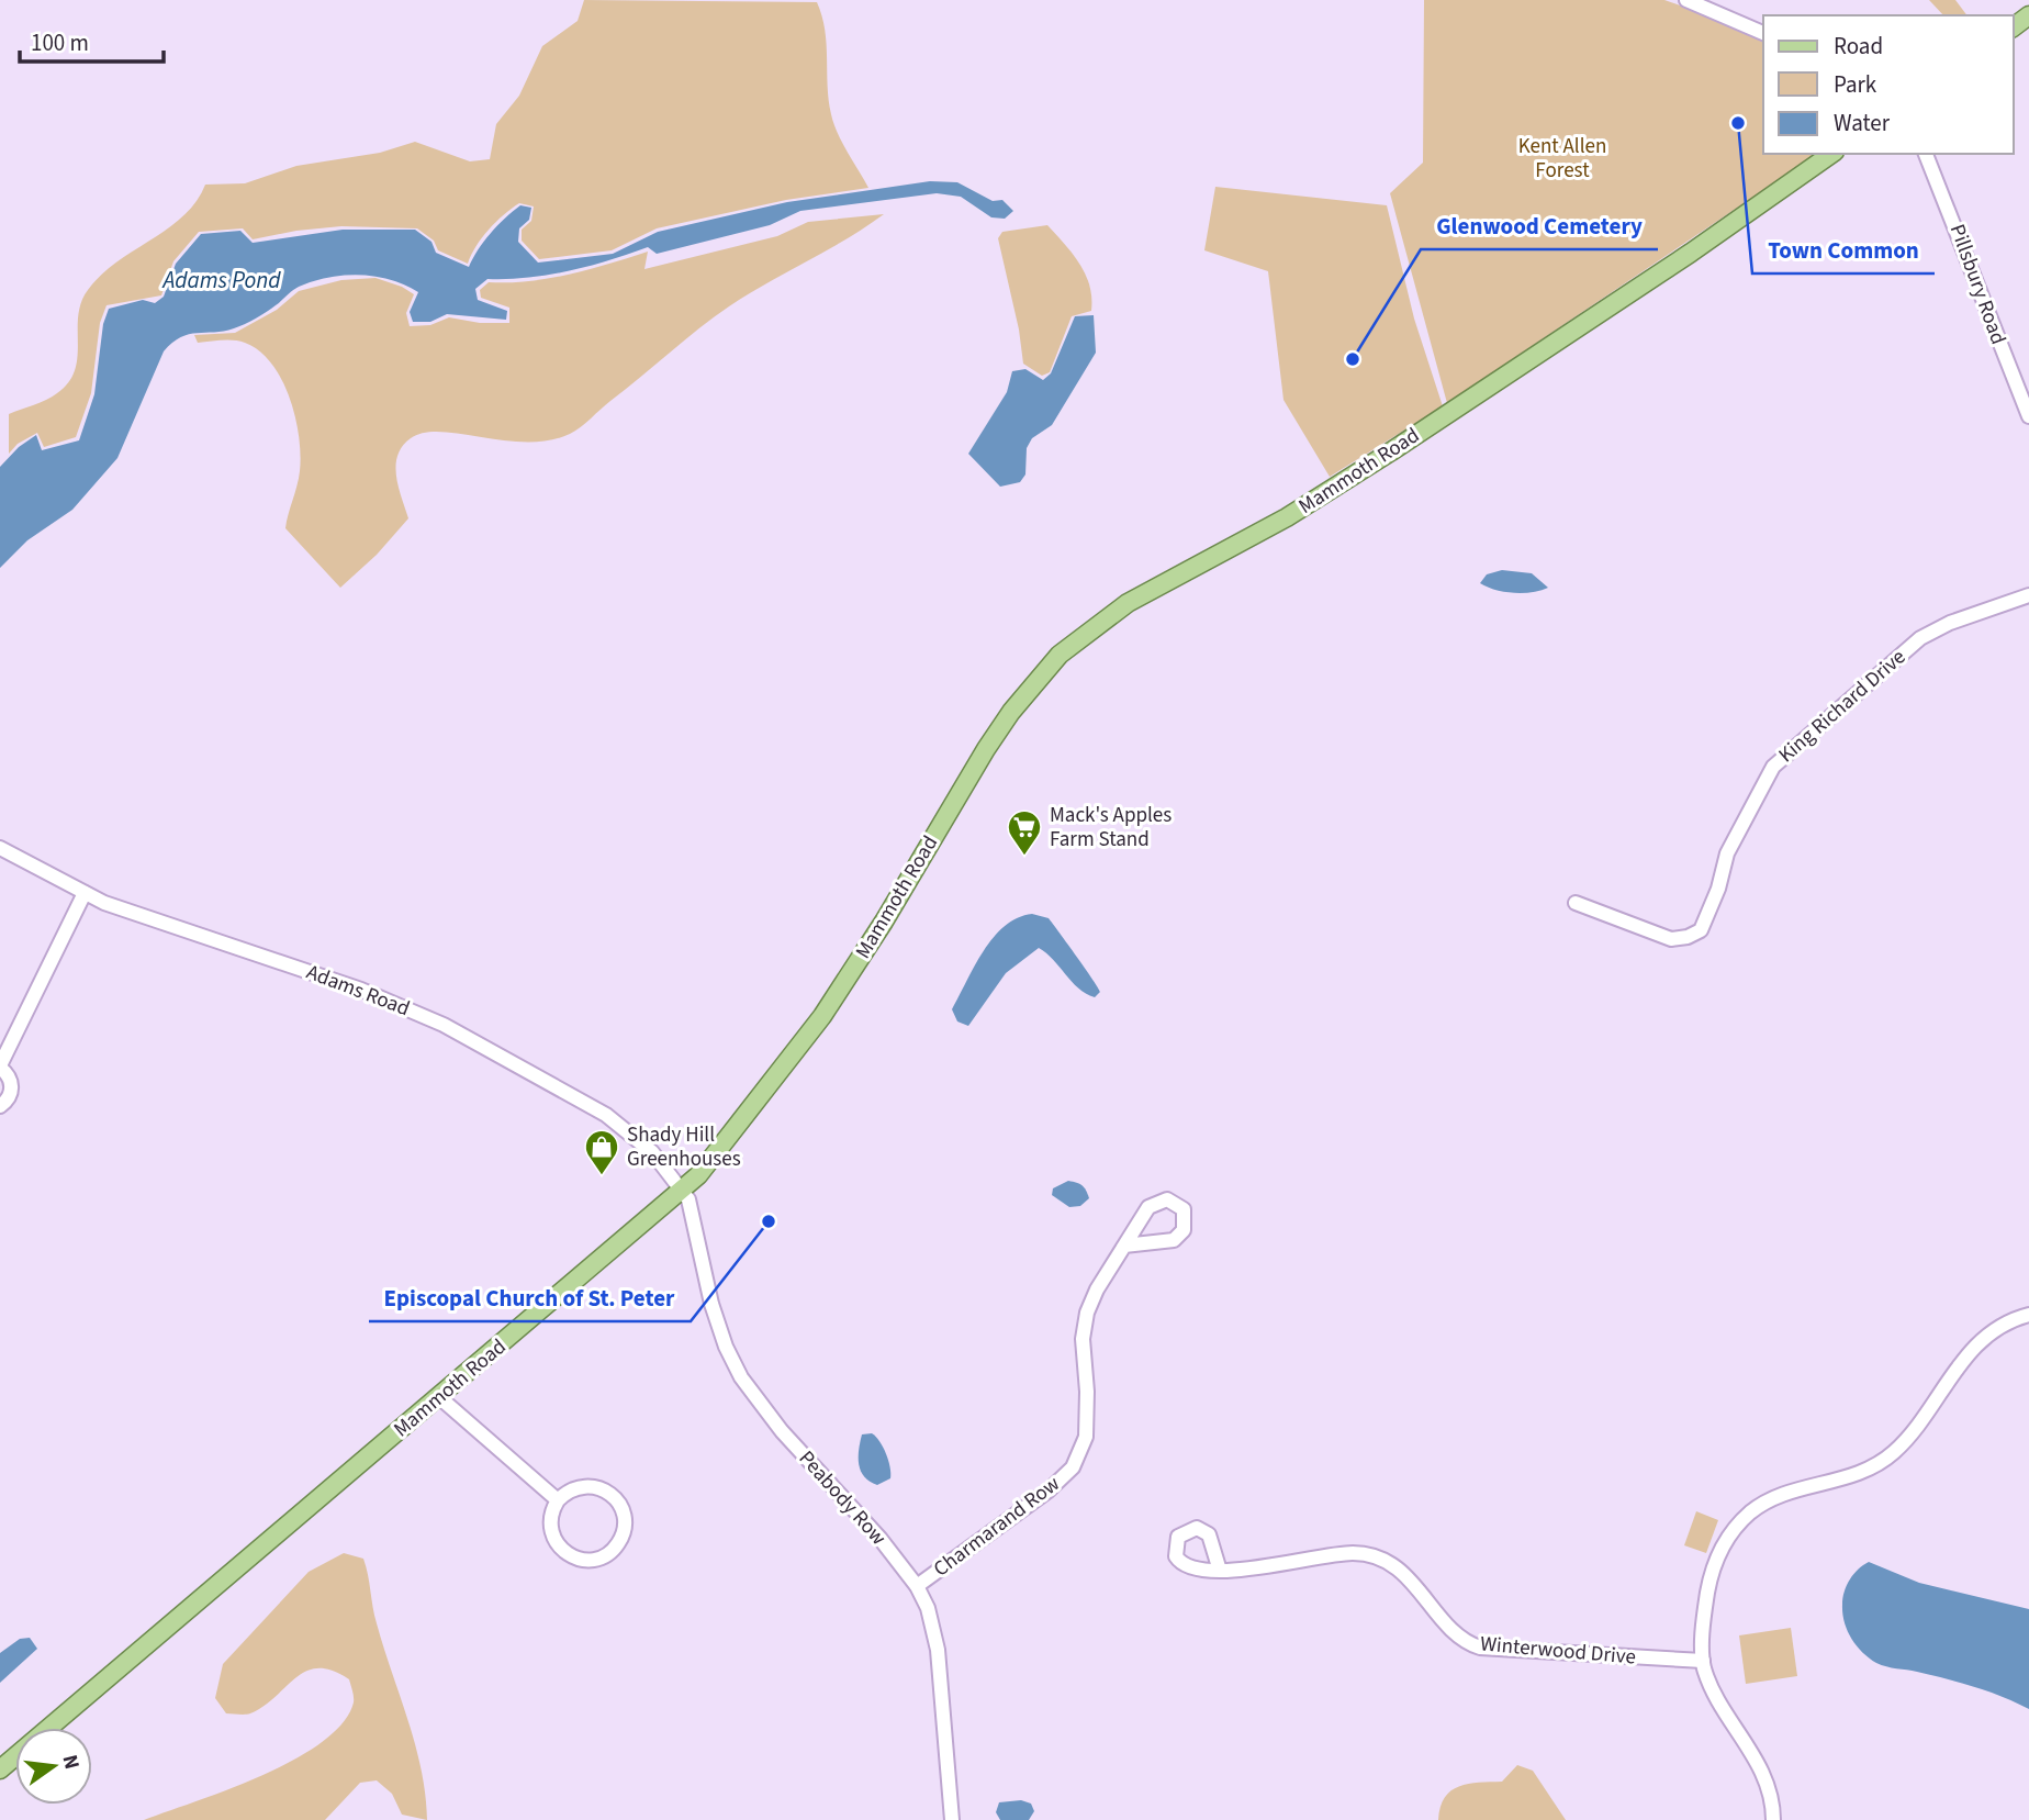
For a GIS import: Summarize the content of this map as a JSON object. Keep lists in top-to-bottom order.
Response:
{
  "streets": {
    "main road": ["Mammoth Road"],
    "street": [
      "Pillsbury Road",
      "King Richard Drive",
      "Adams Road",
      "Peabody Row",
      "Charmarand Row",
      "Winterwood Drive"
    ]
  },
  "crossings": [
    ["Mammoth Road", "Adams Road"],
    ["Mammoth Road", "Peabody Row"],
    ["Adams Road", "Peabody Row"],
    ["Peabody Row", "Charmarand Row"]
  ],
  "water": ["Adams Pond"],
  "parks": ["Kent Allen Forest"],
  "places": {
    "other": ["Town Common", "Glenwood Cemetery", "Episcopal Church of St. Peter"],
    "supermarket": ["Mack's Apples Farm Stand"],
    "shop": ["Shady Hill Greenhouses"]
  },
  "legend": ["Road", "Park", "Water"],
  "scale_bar": "100 m",
  "north": "right"
}
